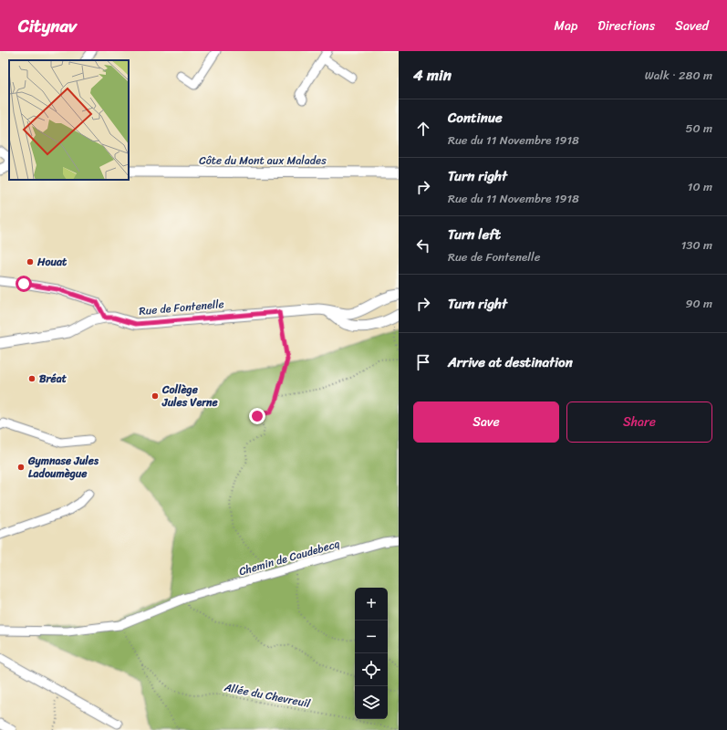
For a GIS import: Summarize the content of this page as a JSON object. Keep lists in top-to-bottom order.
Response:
{
  "streets": {
    "street": ["Côte du Mont aux Malades", "Rue de Fontenelle", "Chemin de Caudebecq"],
    "path": ["Allée du Chevreuil"]
  },
  "crossings": [
    ["Chemin de Caudebecq", "Allée du Chevreuil"]
  ],
  "places": [
    "Houat",
    "Bréat",
    "Collège Jules Verne",
    "Gymnase Jules Ladoumègue"
  ],
  "page": {
    "header": "Citynav",
    "nav": ["Map", "Directions", "Saved"],
    "heading": ["4 min", "Walk · 280 m"],
    "list": [
      ["Continue", "Rue du 11 Novembre 1918", "50 m"],
      ["Turn right", "Rue du 11 Novembre 1918", "10 m"],
      ["Turn left", "Rue de Fontenelle", "130 m"],
      ["Turn right", "90 m"],
      "Arrive at destination"
    ],
    "buttons": ["Save", "Share"],
    "map_buttons": ["+", "−"]
  }
}
